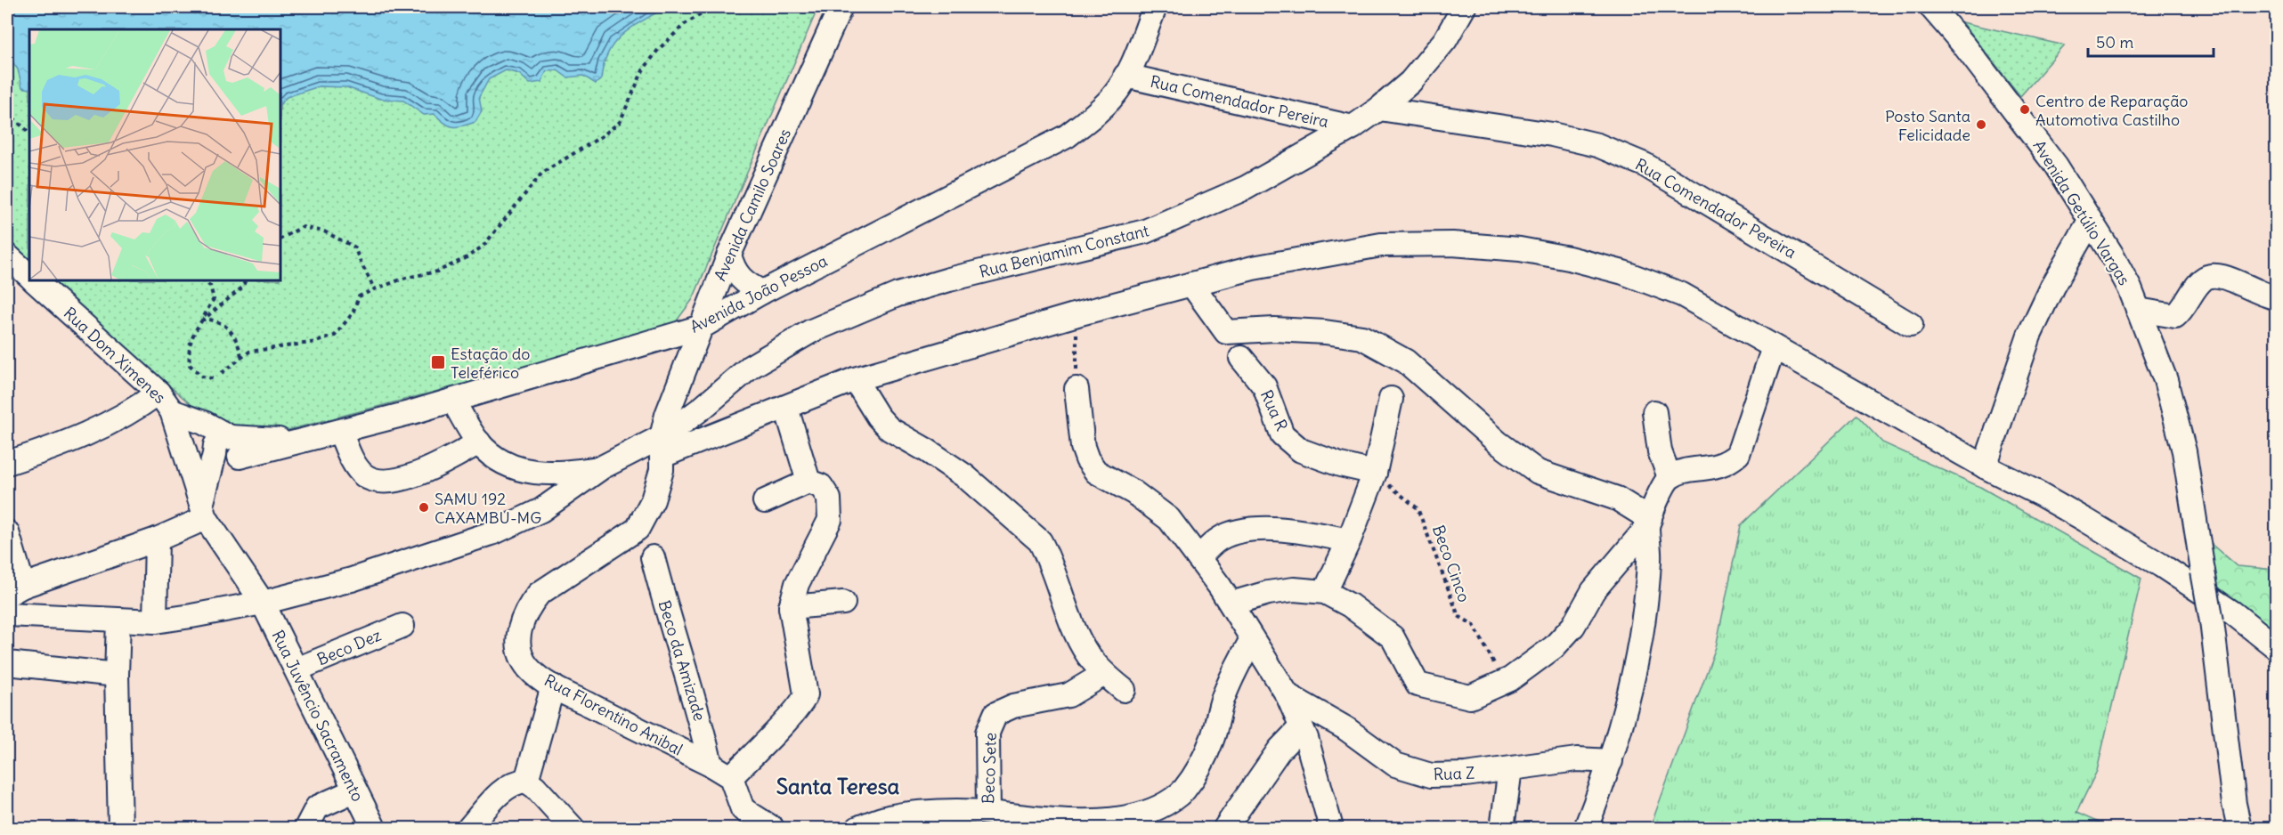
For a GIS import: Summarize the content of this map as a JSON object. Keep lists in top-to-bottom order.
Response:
{
  "streets": {
    "street": [
      "Rua Comendador Pereira",
      "Avenida Camilo Soares",
      "Avenida Getúlio Vargas",
      "Rua Benjamim Constant",
      "Avenida João Pessoa",
      "Rua Dom Ximenes",
      "Rua R",
      "Beco Dez",
      "Beco da Amizade",
      "Rua Florentino Anibal",
      "Rua Juvêncio Sacramento",
      "Beco Sete",
      "Rua Z"
    ],
    "path": ["Beco Cinco"]
  },
  "crossings": [
    ["Rua Comendador Pereira", "Rua Benjamim Constant"],
    ["Rua Comendador Pereira", "Avenida João Pessoa"],
    ["Avenida Camilo Soares", "Rua Benjamim Constant"],
    ["Avenida Camilo Soares", "Avenida João Pessoa"],
    ["Avenida Camilo Soares", "Rua Florentino Anibal"],
    ["Rua Benjamim Constant", "Rua Florentino Anibal"],
    ["Avenida João Pessoa", "Rua Dom Ximenes"],
    ["Rua Dom Ximenes", "Rua Juvêncio Sacramento"],
    ["Rua R", "Beco Cinco"],
    ["Beco Dez", "Rua Juvêncio Sacramento"],
    ["Beco da Amizade", "Rua Florentino Anibal"]
  ],
  "districts": ["Santa Teresa"],
  "places": {
    "other": ["Centro de Reparação Automotiva Castilho", "Posto Santa Felicidade", "SAMU 192 CAXAMBU-MG"],
    "transit": ["Estação do Teleférico"]
  },
  "scale_bar": "50 m"
}
